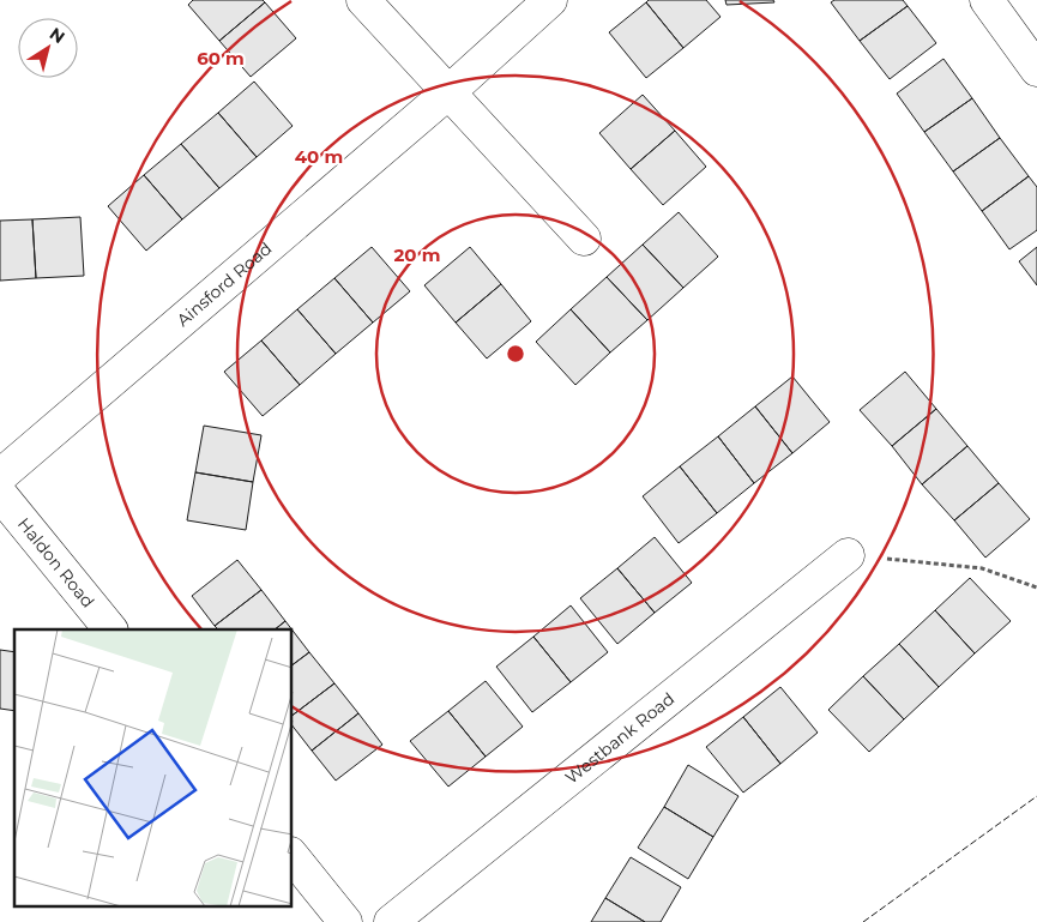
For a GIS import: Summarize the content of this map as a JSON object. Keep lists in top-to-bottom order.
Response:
{
  "streets": {
    "street": ["Ainsford Road", "Haldon Road", "Westbank Road"]
  },
  "north": "top right",
  "rings": ["60 m", "40 m", "20 m"]
}
